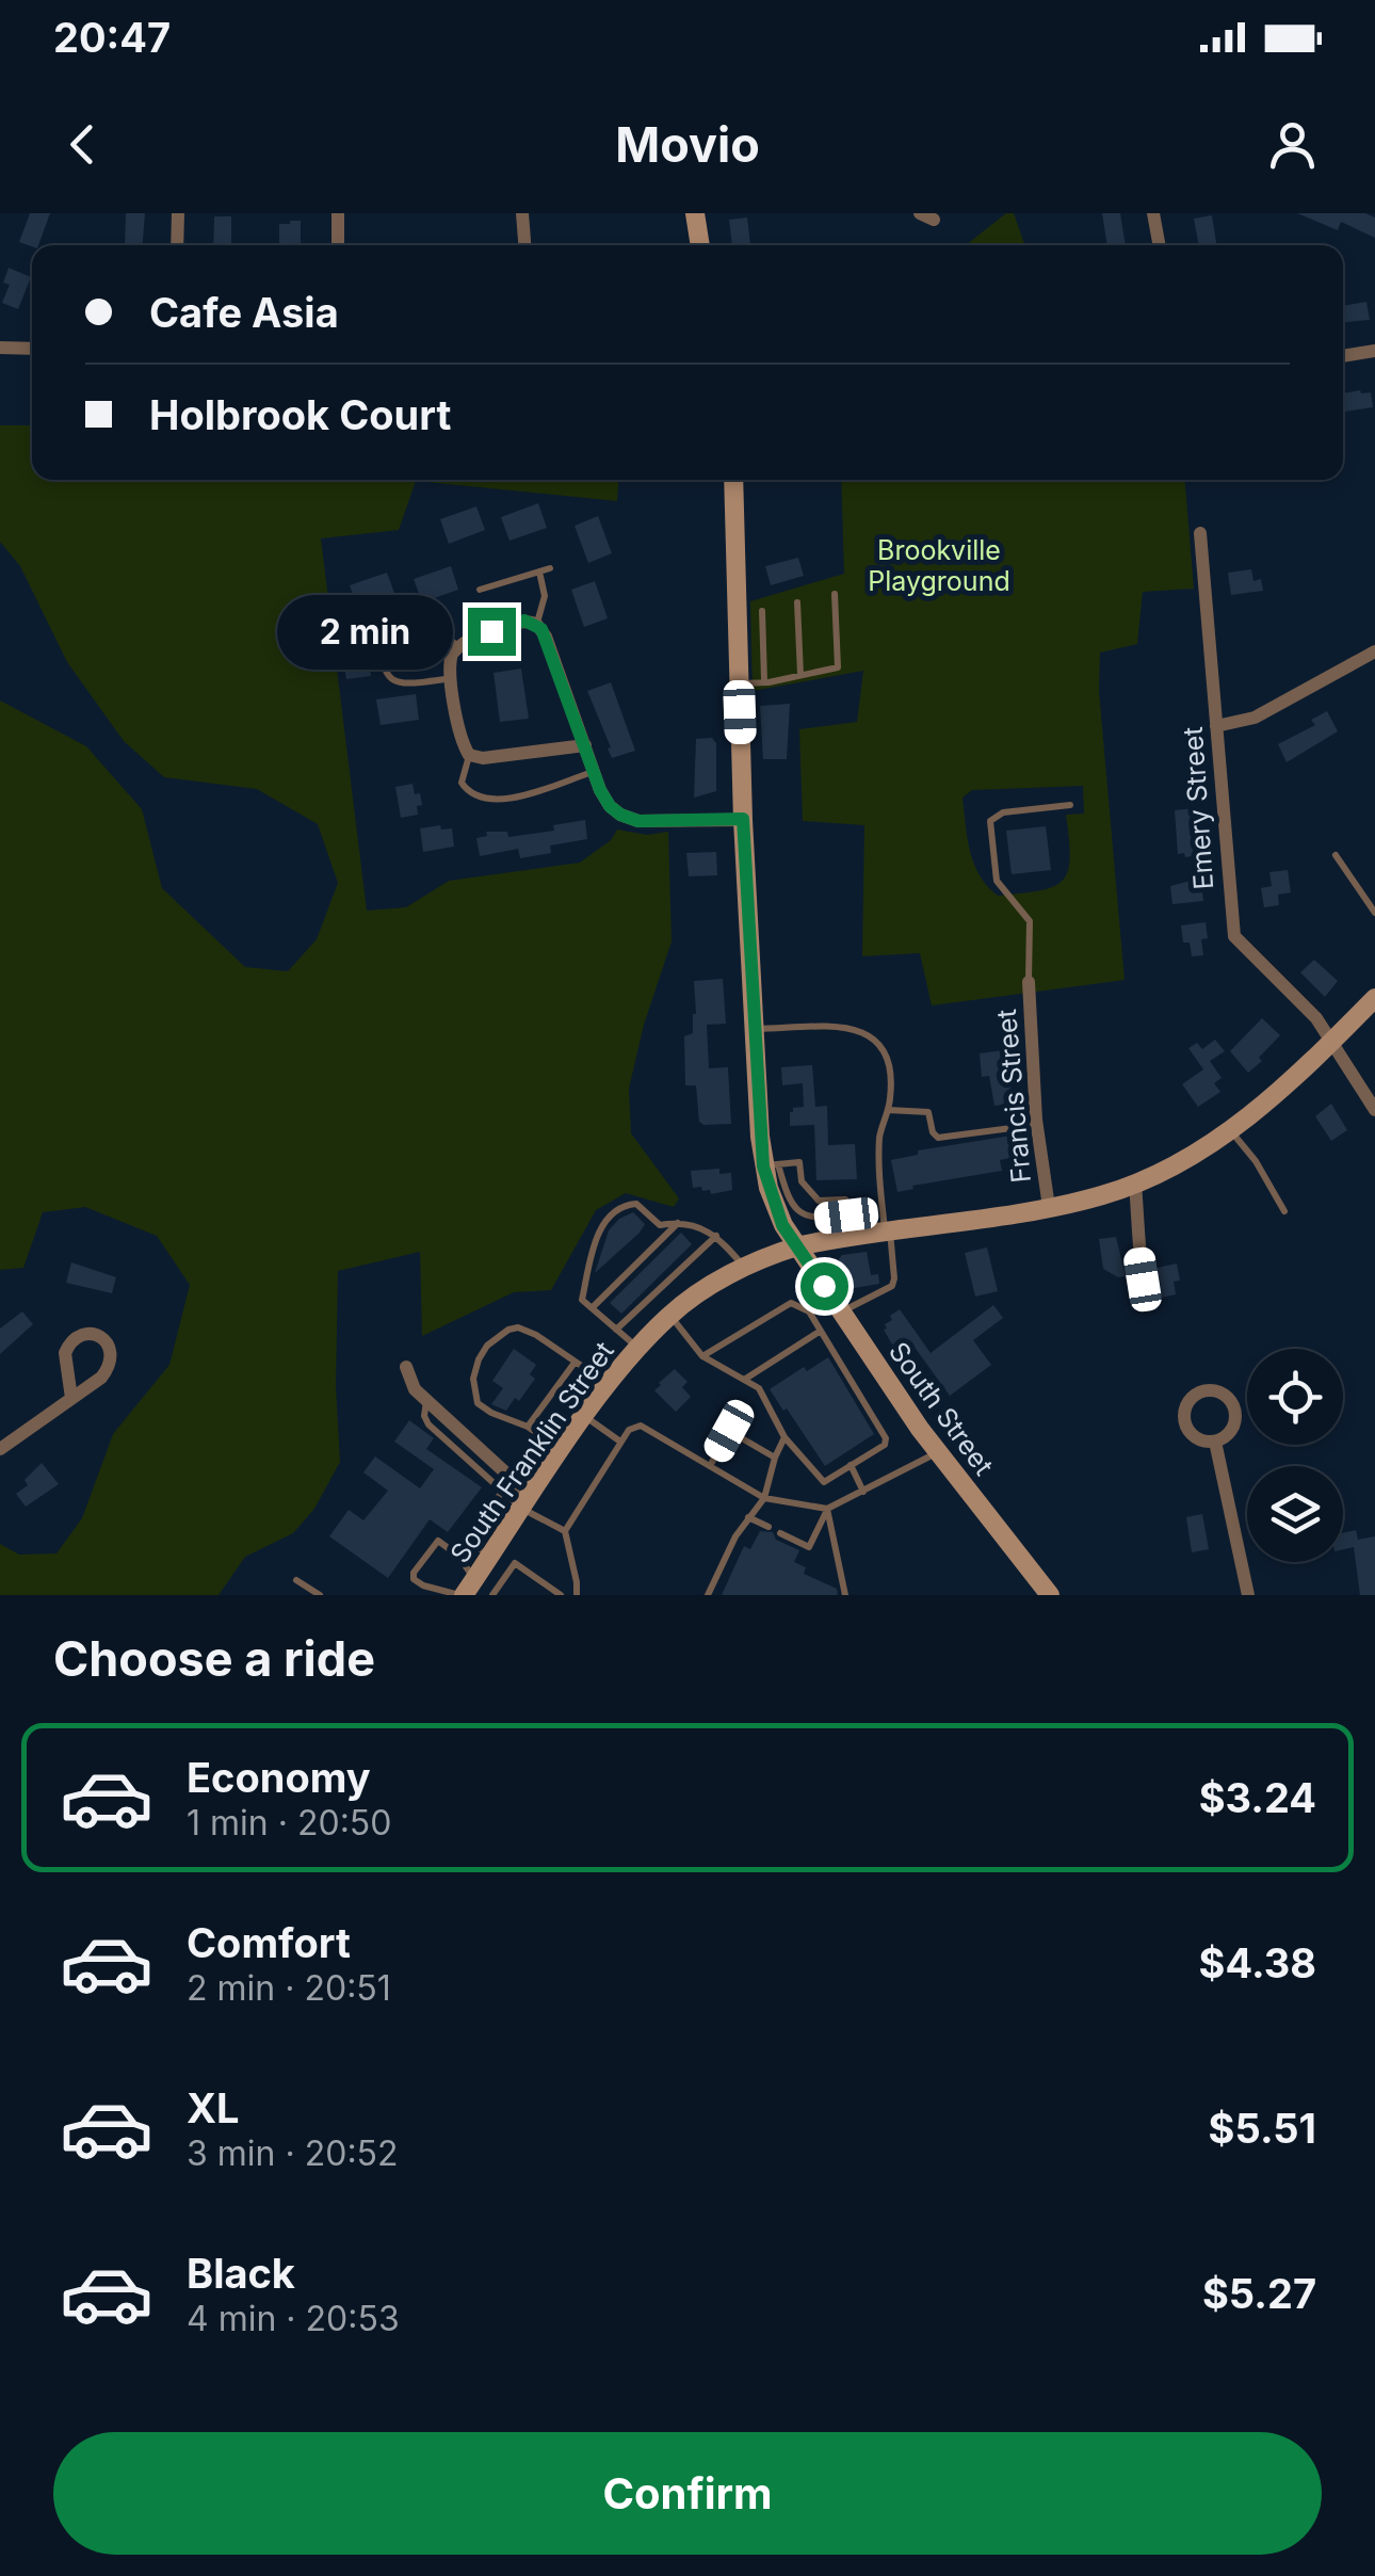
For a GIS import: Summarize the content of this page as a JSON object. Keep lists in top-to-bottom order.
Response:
{
  "streets": {
    "main road": ["South Street", "South Franklin Street"],
    "street": ["Emery Street", "Francis Street"]
  },
  "crossings": [
    ["Emery Street", "South Franklin Street"],
    ["Francis Street", "South Franklin Street"],
    ["South Street", "South Franklin Street"]
  ],
  "parks": ["Brookville Playground"],
  "page": {
    "status": "20:47",
    "header": "Movio",
    "banner": ["Cafe Asia", "Holbrook Court"],
    "bubble": "2 min",
    "heading": "Choose a ride",
    "list": [
      {
        "name": "Economy",
        "note": "1 min · 20:50",
        "value": "$3.24"
      },
      {
        "name": "Comfort",
        "note": "2 min · 20:51",
        "value": "$4.38"
      },
      {
        "name": "XL",
        "note": "3 min · 20:52",
        "value": "$5.51"
      },
      {
        "name": "Black",
        "note": "4 min · 20:53",
        "value": "$5.27"
      }
    ],
    "buttons": "Confirm"
  }
}
